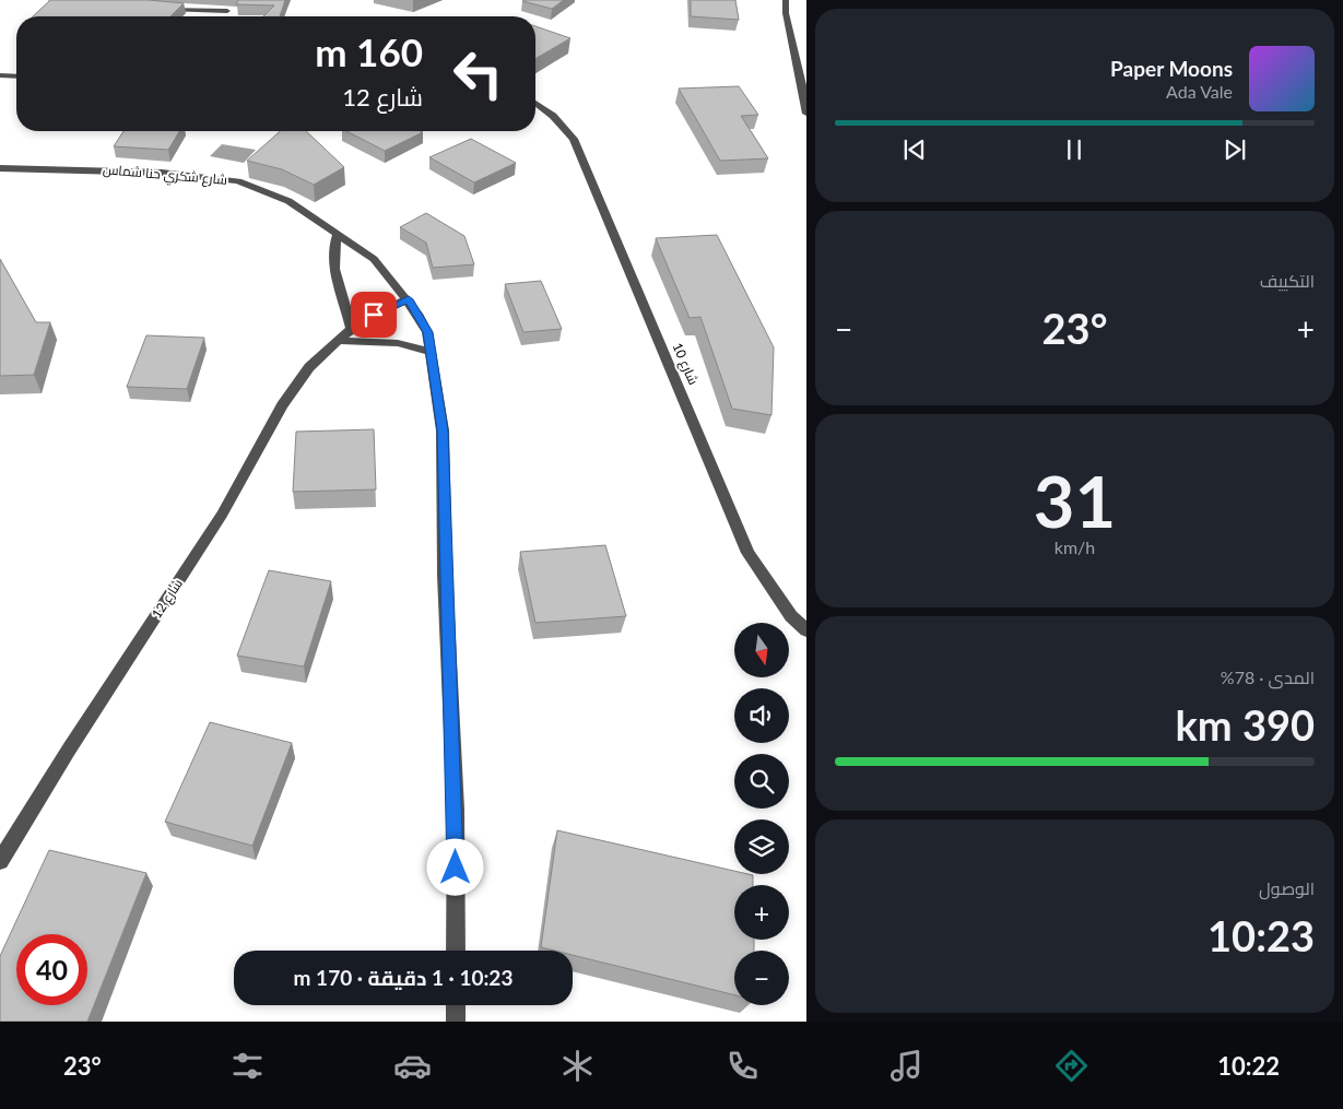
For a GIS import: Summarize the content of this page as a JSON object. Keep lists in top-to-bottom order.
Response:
{
  "streets": {
    "street": ["شارع شكري حنا شماس", "شارع 10", "شارع 12"]
  },
  "crossings": [
    ["شارع شكري حنا شماس", "شارع 12"]
  ],
  "north": "bottom",
  "page": {
    "turn": ["160 m", "شارع 12"],
    "song": ["Paper Moons", "Ada Vale"],
    "tile": [
      "التكييف",
      ["31", "km/h"],
      ["المدى · 78%", "390 km"],
      ["الوصول", "10:23"]
    ],
    "heat": ["−", "23°", "+"],
    "map_buttons": ["+", "−"],
    "limit": "40",
    "trip": "10:23 · 1 دقيقة · 170 m",
    "tabs": ["10:22", "23°"]
  }
}
